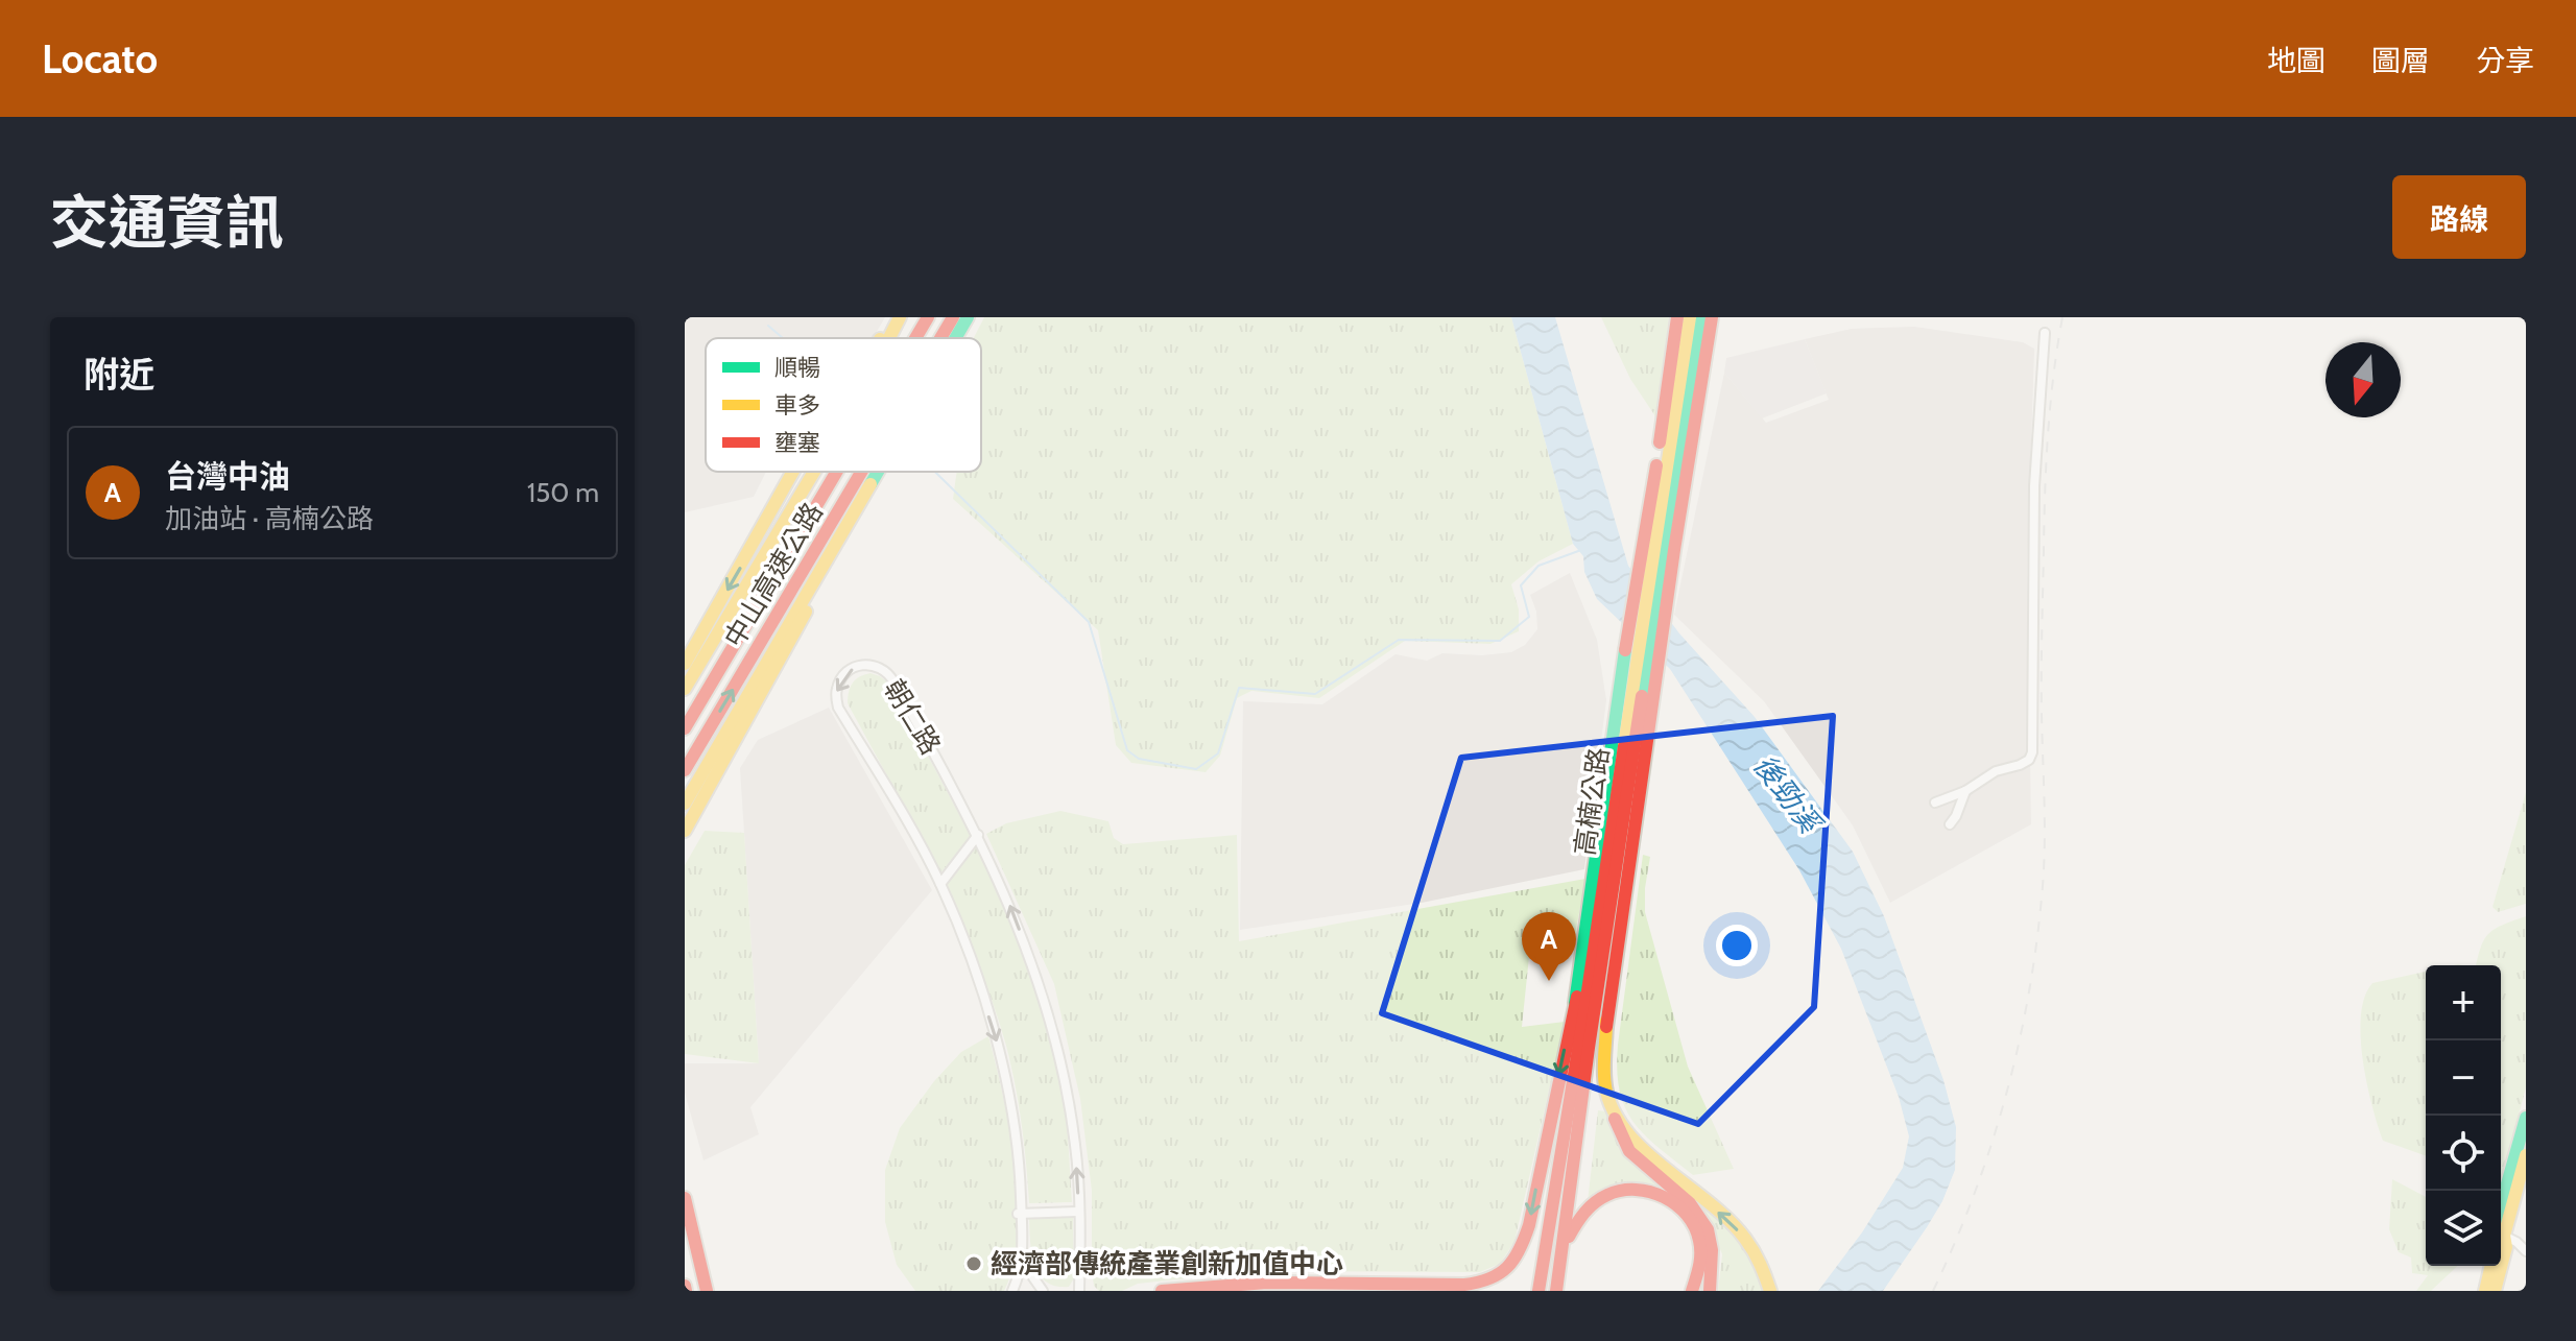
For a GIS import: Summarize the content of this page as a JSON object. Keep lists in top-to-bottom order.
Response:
{
  "streets": {
    "main road": ["中山高速公路", "高楠公路"],
    "street": ["朝仁路"]
  },
  "water": ["後勁溪"],
  "places": ["經濟部傳統產業創新加值中心"],
  "legend": ["順暢", "車多", "壅塞"],
  "north": "bottom",
  "page": {
    "header": "Locato",
    "nav": ["地圖", "圖層", "分享"],
    "title": "交通資訊",
    "buttons": "路線",
    "heading": "附近",
    "list": [
      {
        "mark": "A",
        "name": "台灣中油",
        "note": "加油站 · 高楠公路",
        "value": "150 m"
      }
    ],
    "pins": "A",
    "map_buttons": ["+", "−"]
  }
}
